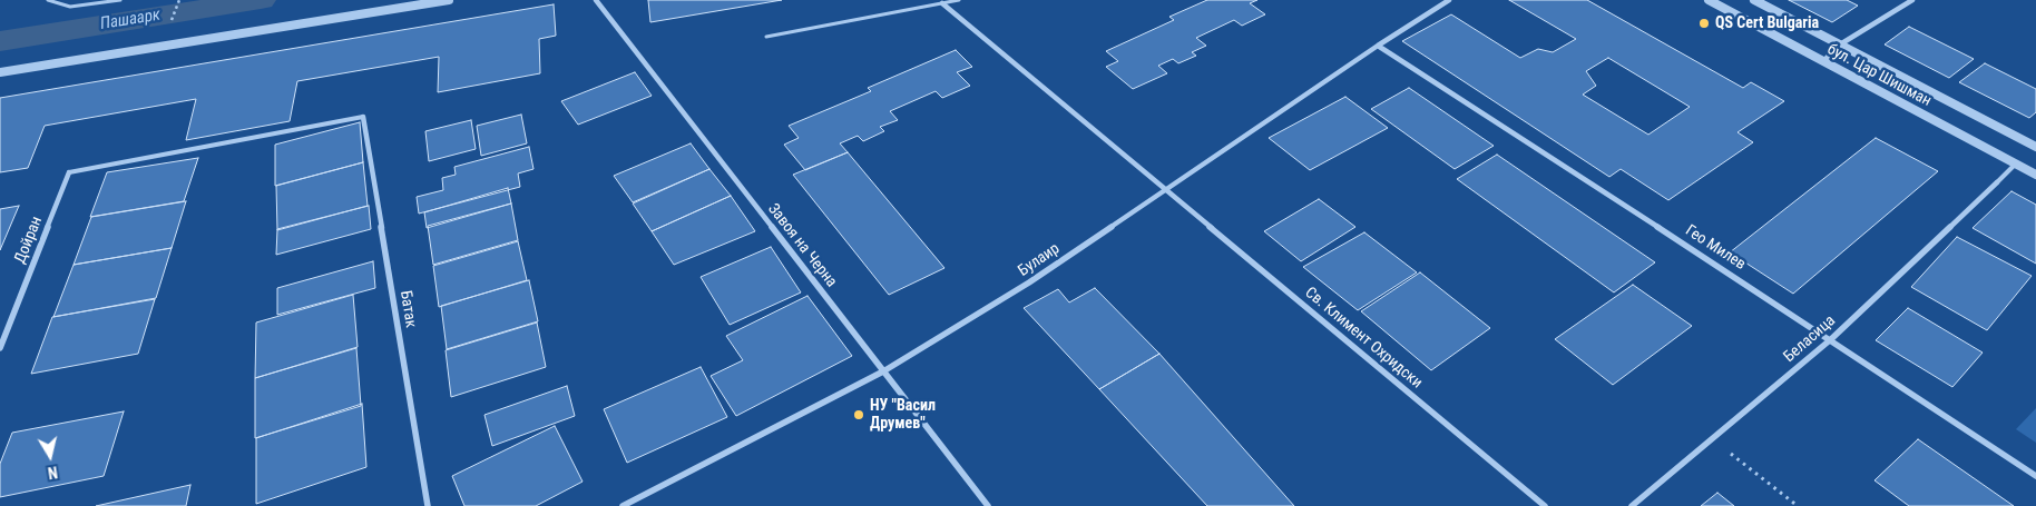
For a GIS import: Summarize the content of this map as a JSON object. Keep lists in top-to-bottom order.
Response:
{
  "streets": {
    "street": [
      "бул. Цар Шишман",
      "Дойран",
      "Завоя на Черна",
      "Гео Милев",
      "Булаир",
      "Батак",
      "Св. Климент Охридски",
      "Беласица"
    ]
  },
  "crossings": [
    ["Завоя на Черна", "Булаир"],
    ["Гео Милев", "Булаир"],
    ["Гео Милев", "Беласица"],
    ["Булаир", "Св. Климент Охридски"]
  ],
  "water": ["Пашаарк"],
  "places": ["QS Cert Bulgaria", "НУ \"Васил Друмев\""],
  "north": "bottom"
}
